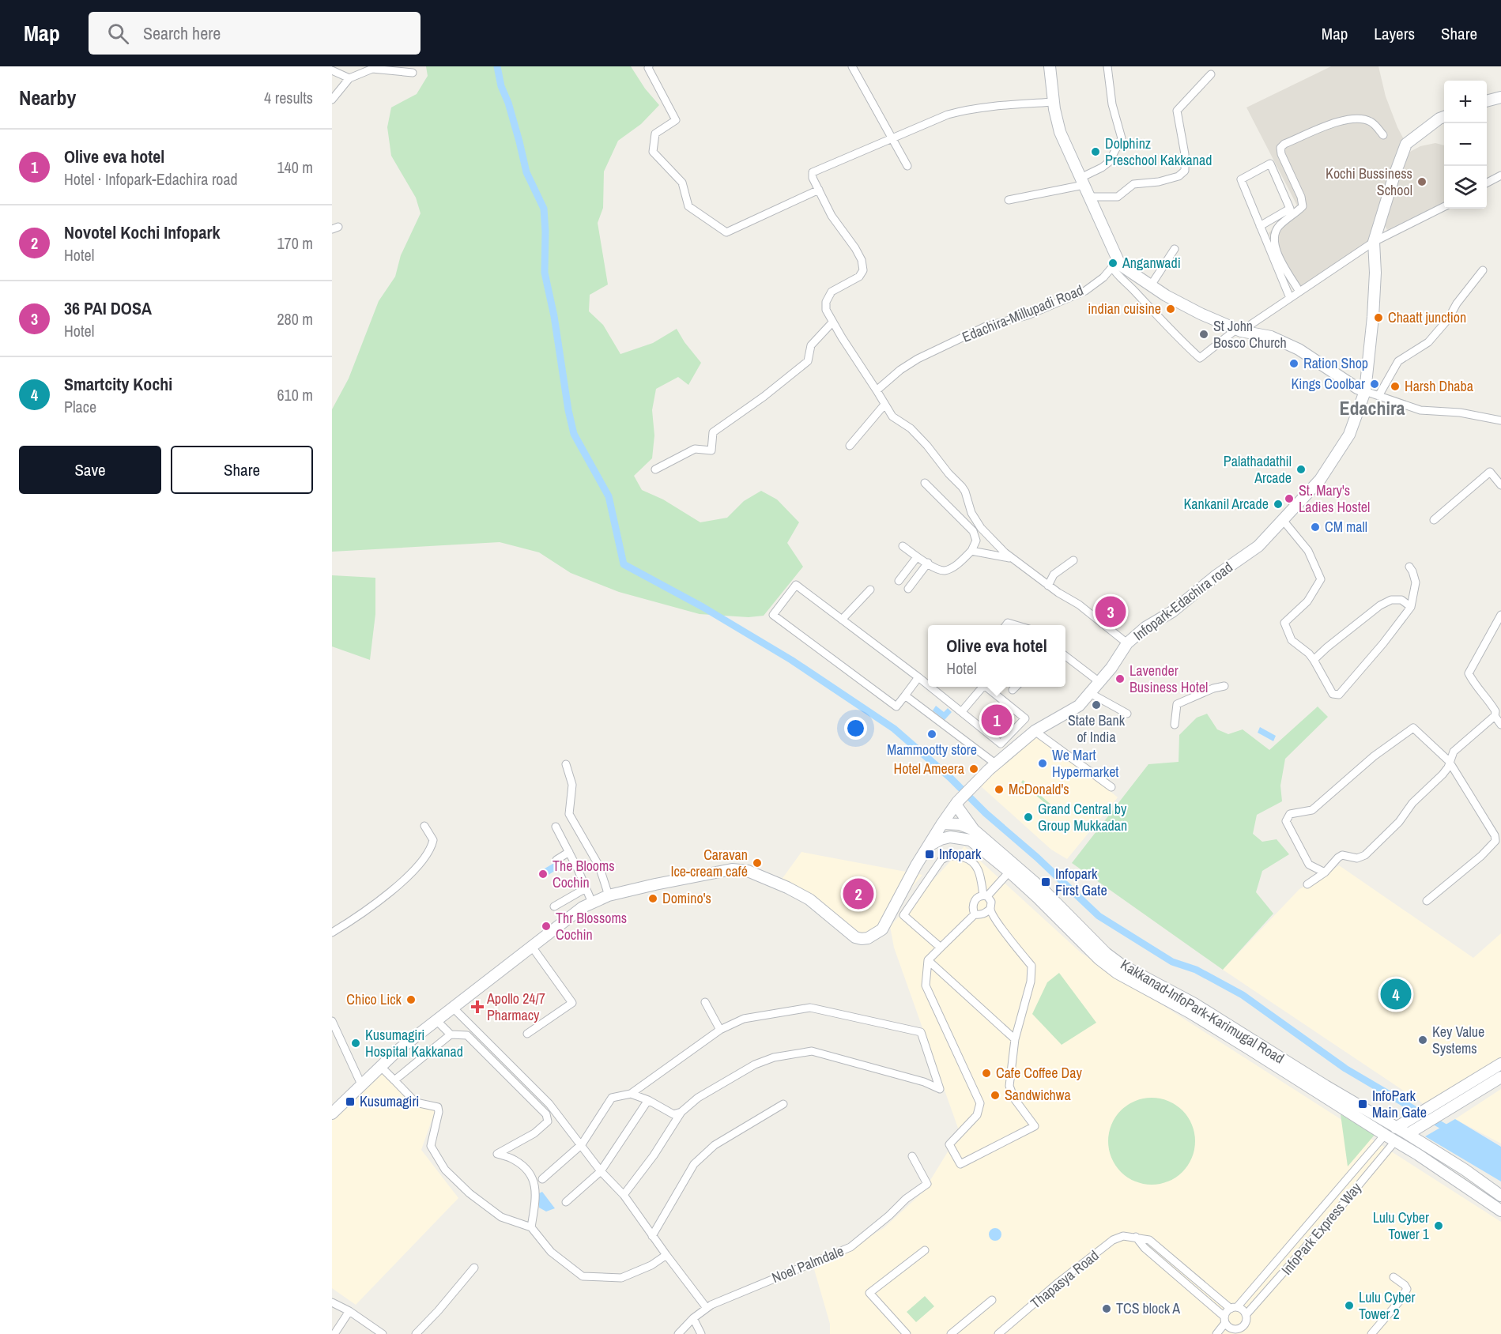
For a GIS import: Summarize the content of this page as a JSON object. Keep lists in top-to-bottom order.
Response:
{
  "streets": {
    "main road": ["Infopark-Edachira road", "Kakkanad-InfoPark-Karimugal Road"],
    "street": [
      "Edachira-Millupadi Road",
      "InfoPark Express Way",
      "Noel Palmdale",
      "Thapasya Road"
    ]
  },
  "crossings": [
    ["Infopark-Edachira road", "Kakkanad-InfoPark-Karimugal Road"],
    ["Kakkanad-InfoPark-Karimugal Road", "InfoPark Express Way"]
  ],
  "districts": ["Edachira"],
  "places": {
    "other": [
      "Dolphinz Preschool Kakkanad",
      "Kochi Bussiness School",
      "Anganwadi",
      "indian cuisine",
      "Chaatt junction",
      "St John Bosco Church",
      "Ration Shop",
      "Kings Coolbar",
      "Harsh Dhaba",
      "Palathadathil Arcade",
      "St. Mary's Ladies Hostel",
      "Kankanil Arcade",
      "CM mall",
      "Lavender Business Hotel",
      "State Bank of India",
      "Mammootty store",
      "We Mart Hypermarket",
      "Hotel Ameera",
      "McDonald's",
      "Grand Central by Group Mukkadan",
      "Caravan Ice-cream café",
      "The Blooms Cochin",
      "Domino's",
      "Thr Blossoms Cochin",
      "Chico Lick",
      "Key Value Systems",
      "Kusumagiri Hospital Kakkanad",
      "Cafe Coffee Day",
      "Sandwichwa",
      "Lulu Cyber Tower 1",
      "Lulu Cyber Tower 2",
      "TCS block A"
    ],
    "transit": [
      "Infopark",
      "Infopark First Gate",
      "Kusumagiri",
      "InfoPark Main Gate"
    ],
    "health": ["Apollo 24/7 Pharmacy"]
  },
  "page": {
    "header": "Map",
    "search": "Search here",
    "nav": ["Map", "Layers", "Share"],
    "heading": ["Nearby", "4 results"],
    "map_buttons": ["+", "−"],
    "list": [
      {
        "mark": "1",
        "name": "Olive eva hotel",
        "note": "Hotel · Infopark-Edachira road",
        "value": "140 m"
      },
      {
        "mark": "2",
        "name": "Novotel Kochi Infopark",
        "note": "Hotel",
        "value": "170 m"
      },
      {
        "mark": "3",
        "name": "36 PAI DOSA",
        "note": "Hotel",
        "value": "280 m"
      },
      {
        "mark": "4",
        "name": "Smartcity Kochi",
        "note": "Place",
        "value": "610 m"
      }
    ],
    "buttons": ["Save", "Share"],
    "pins": [
      "3",
      "1",
      "2",
      "4"
    ],
    "popup": ["Olive eva hotel", "Hotel"]
  }
}
